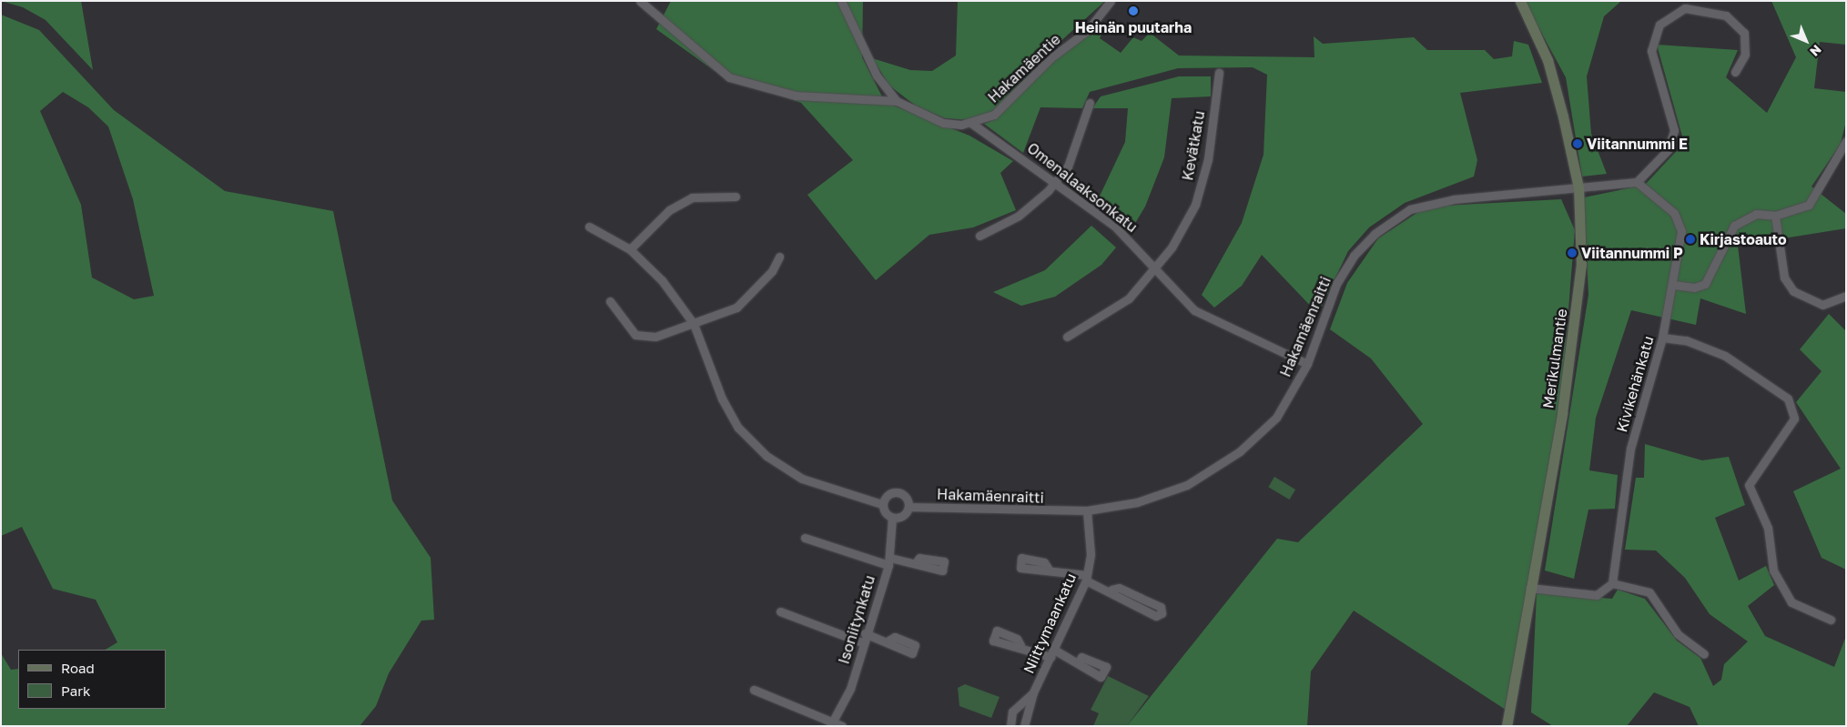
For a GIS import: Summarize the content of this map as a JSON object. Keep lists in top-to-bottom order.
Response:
{
  "streets": {
    "street": [
      "Hakamäentie",
      "Kevätkatu",
      "Omenalaaksonkatu",
      "Hakamäenraitti",
      "Merikulmantie",
      "Kivikehänkatu",
      "Isoniitynkatu",
      "Niittymaankatu"
    ]
  },
  "crossings": [
    ["Hakamäentie", "Omenalaaksonkatu"],
    ["Kevätkatu", "Omenalaaksonkatu"],
    ["Omenalaaksonkatu", "Hakamäenraitti"],
    ["Hakamäenraitti", "Merikulmantie"],
    ["Hakamäenraitti", "Isoniitynkatu"],
    ["Hakamäenraitti", "Niittymaankatu"]
  ],
  "places": [
    "Heinän puutarha",
    "Viitannummi E",
    "Kirjastoauto",
    "Viitannummi P"
  ],
  "legend": ["Road", "Park"],
  "north": "bottom right"
}
